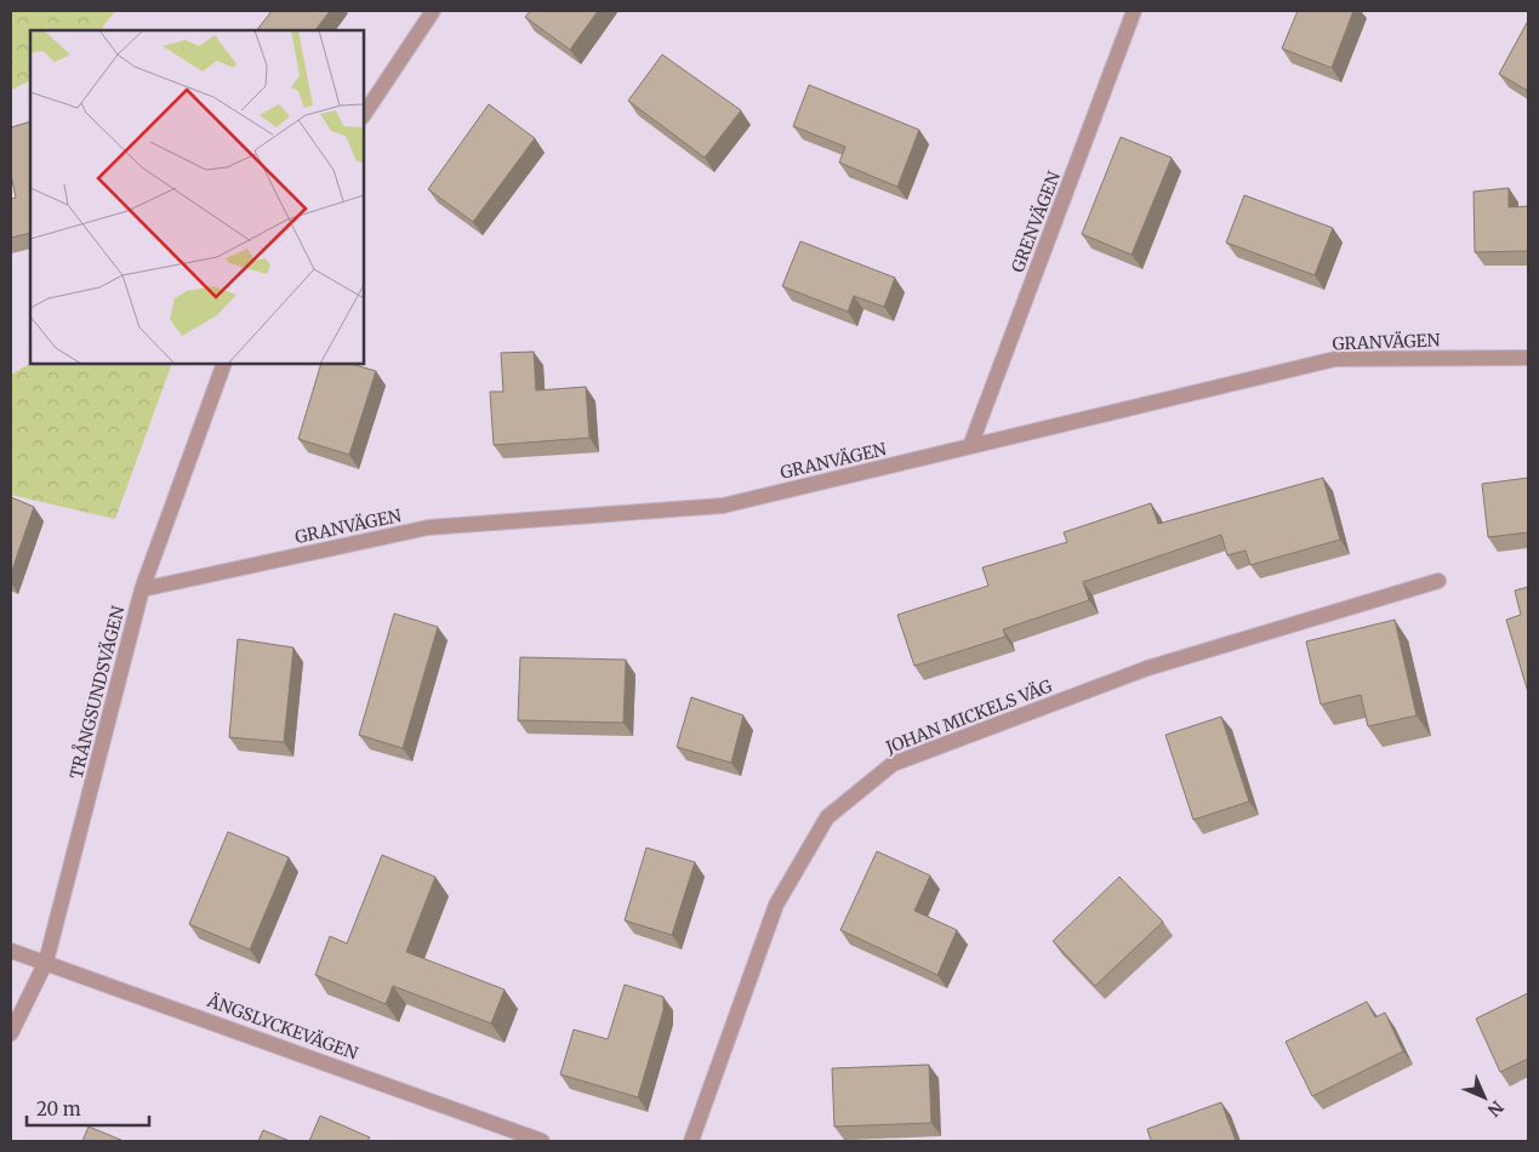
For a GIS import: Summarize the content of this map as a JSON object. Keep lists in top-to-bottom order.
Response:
{
  "streets": {
    "street": [
      "GRENVÄGEN",
      "GRANVÄGEN",
      "TRÅNGSUNDSVÄGEN",
      "JOHAN MICKELS VÄG",
      "ÄNGSLYCKEVÄGEN"
    ]
  },
  "crossings": [
    ["GRENVÄGEN", "GRANVÄGEN"],
    ["GRANVÄGEN", "TRÅNGSUNDSVÄGEN"],
    ["TRÅNGSUNDSVÄGEN", "ÄNGSLYCKEVÄGEN"]
  ],
  "scale_bar": "20 m",
  "north": "bottom right"
}
